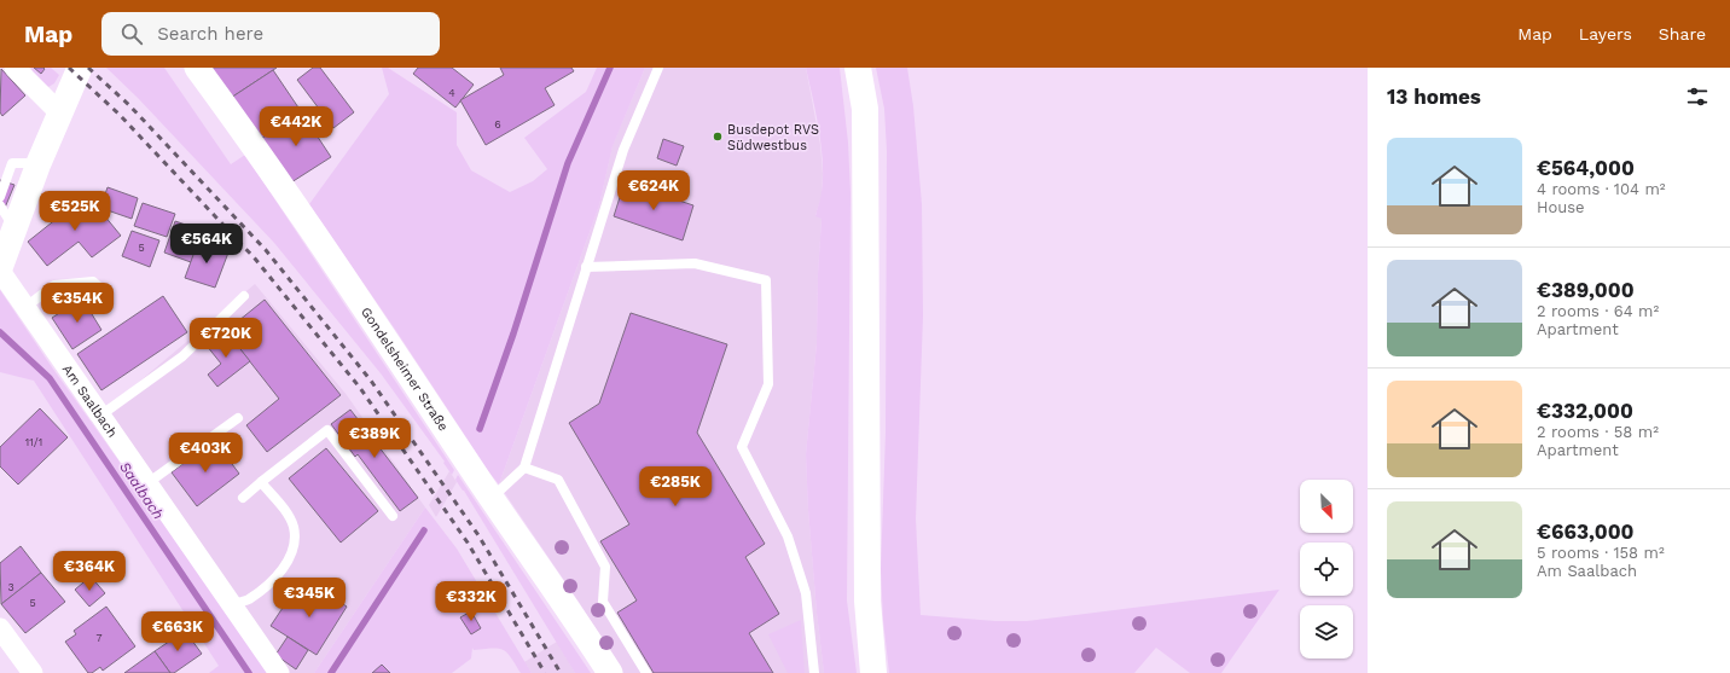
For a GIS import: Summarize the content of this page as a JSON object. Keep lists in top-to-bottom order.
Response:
{
  "streets": {
    "street": ["Gondelsheimer Straße", "Am Saalbach"]
  },
  "water": ["Saalbach"],
  "places": ["Busdepot RVS Südwestbus"],
  "house_numbers": [
    "4",
    "6",
    "5",
    "11/1",
    "3",
    "5",
    "7"
  ],
  "north": "bottom right",
  "page": {
    "header": "Map",
    "search": "Search here",
    "nav": ["Map", "Layers", "Share"],
    "heading": "13 homes",
    "price": [
      "€442K",
      "€624K",
      "€525K",
      "€564K",
      "€354K",
      "€720K",
      "€389K",
      "€403K",
      "€285K",
      "€364K",
      "€345K",
      "€332K",
      "€663K"
    ],
    "list": [
      {
        "name": "€564,000",
        "note": "4 rooms · 104 m² · House"
      },
      {
        "name": "€389,000",
        "note": "2 rooms · 64 m² · Apartment"
      },
      {
        "name": "€332,000",
        "note": "2 rooms · 58 m² · Apartment"
      },
      {
        "name": "€663,000",
        "note": "5 rooms · 158 m² · Am Saalbach"
      }
    ]
  }
}
